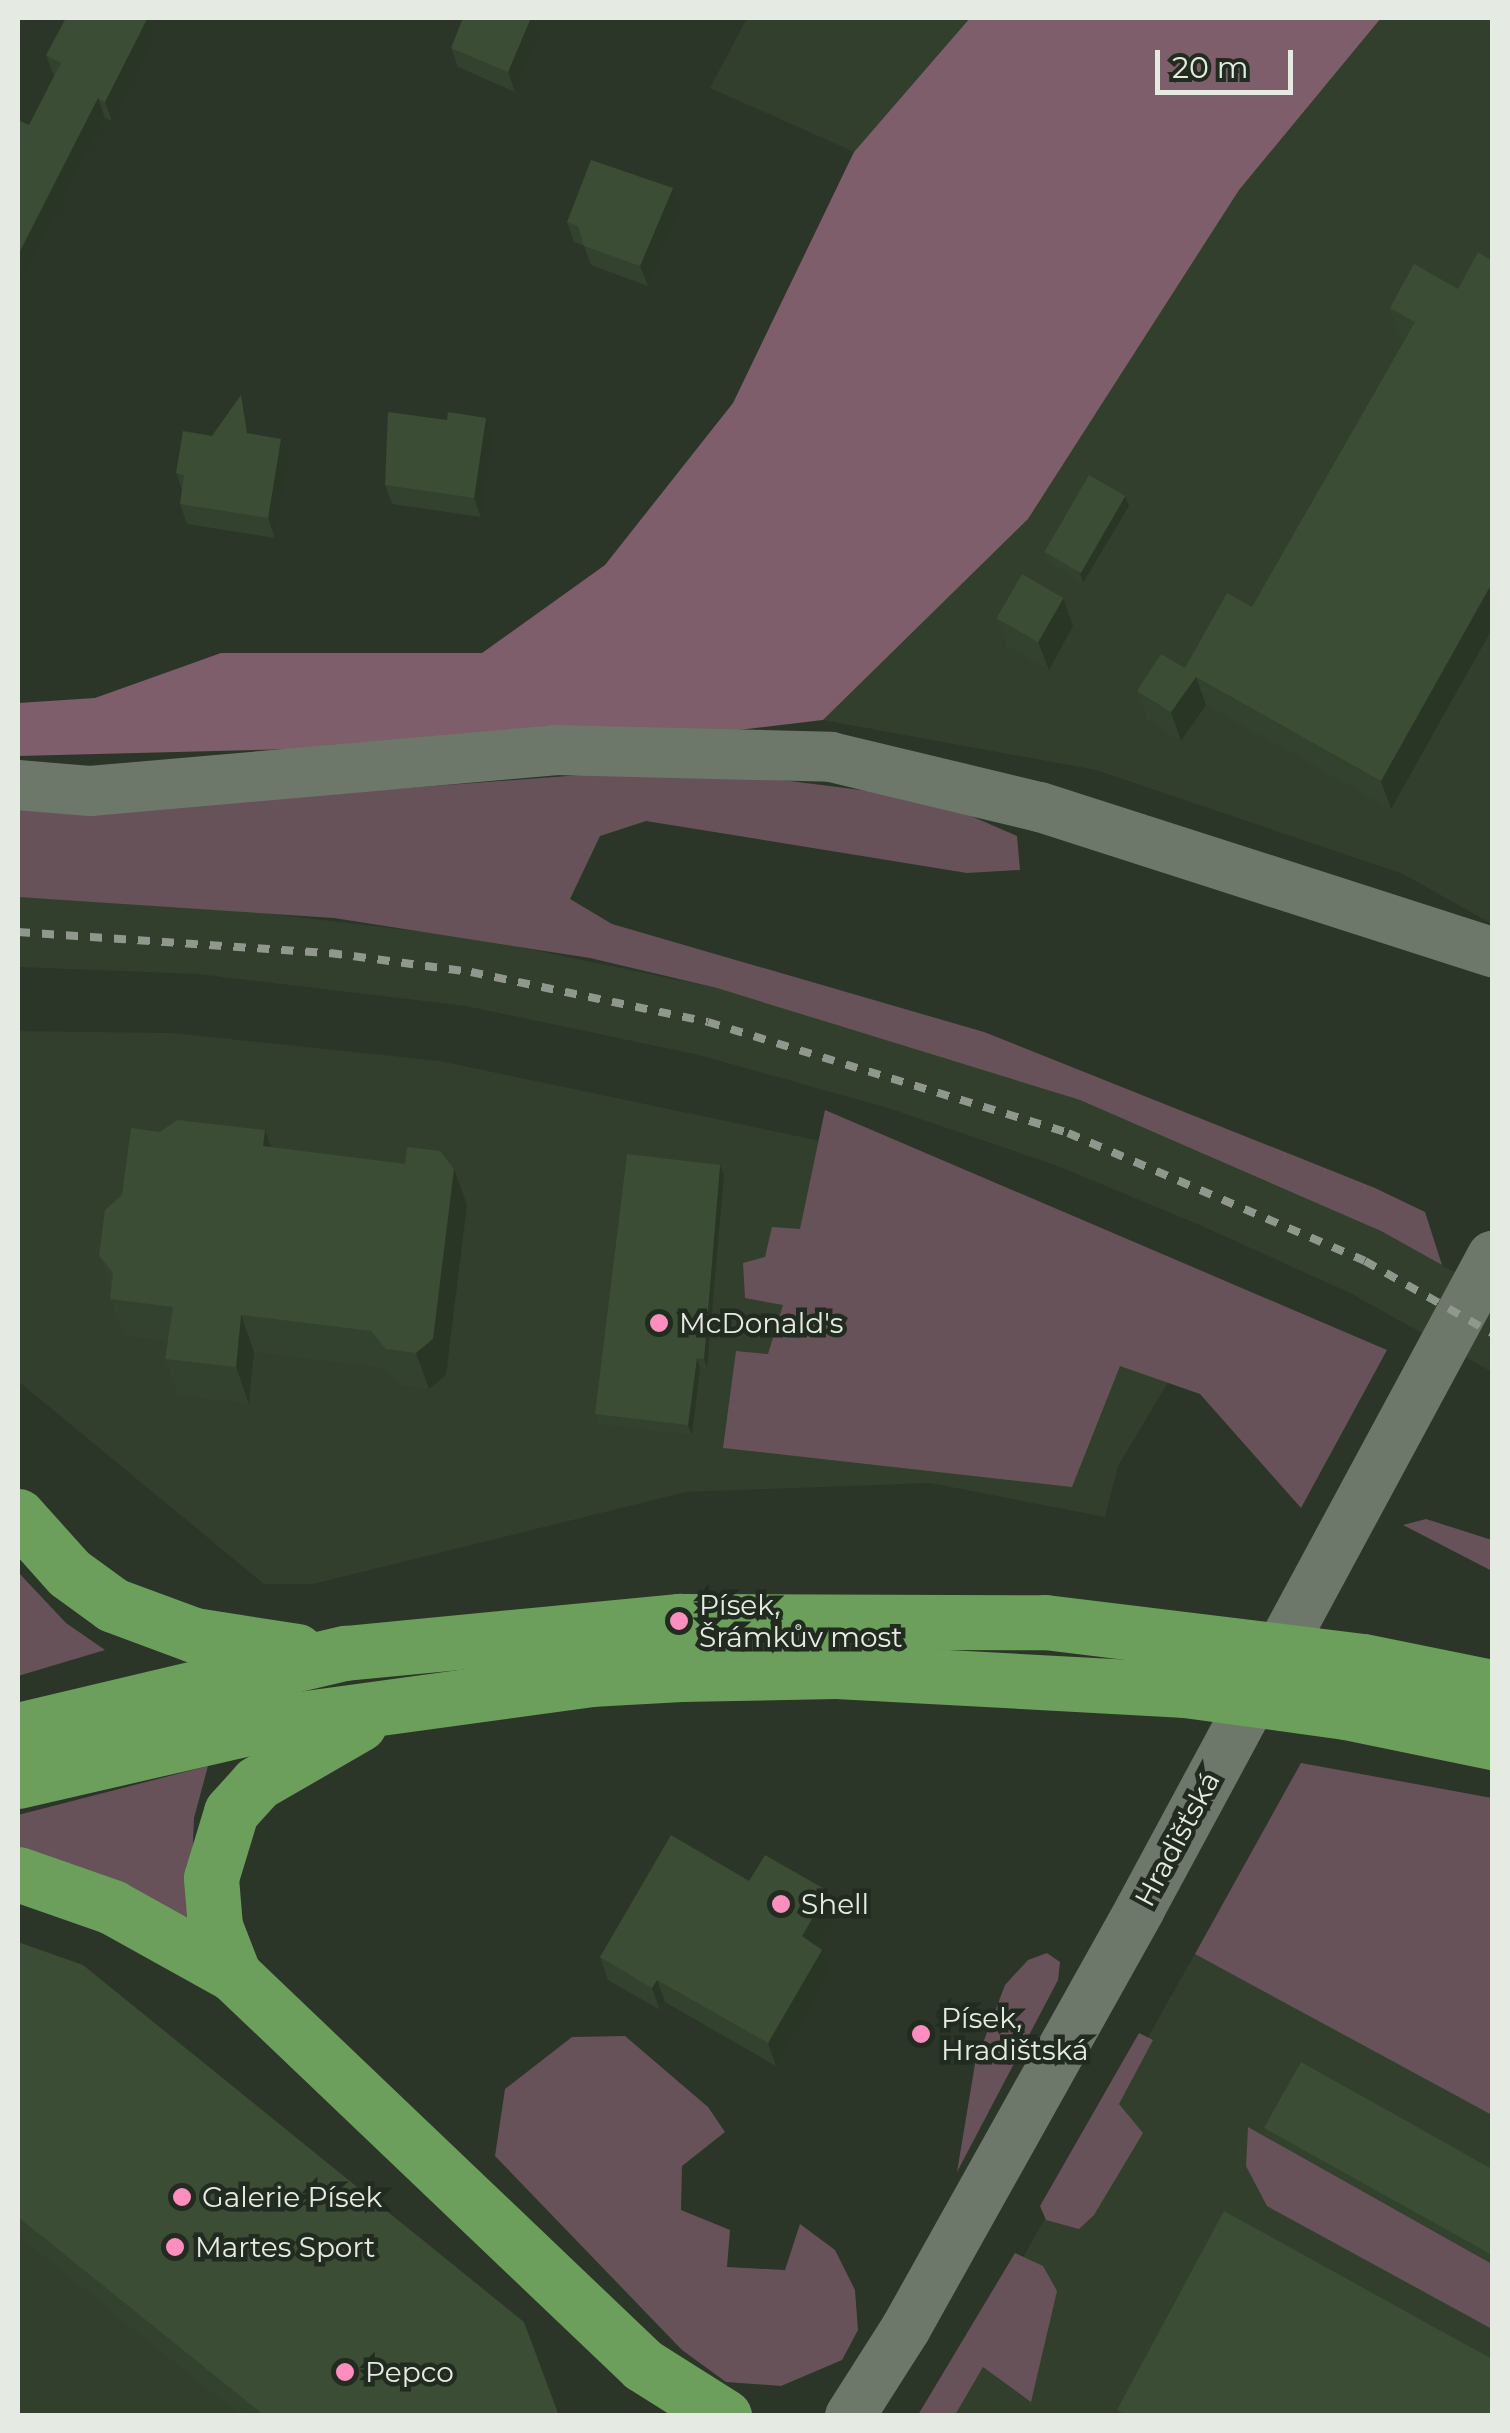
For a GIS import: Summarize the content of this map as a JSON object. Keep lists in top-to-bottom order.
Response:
{
  "streets": {
    "street": ["Hradišťská"]
  },
  "places": [
    "McDonald's",
    "Písek, Šrámkův most",
    "Shell",
    "Písek, Hradištská",
    "Galerie Písek",
    "Martes Sport",
    "Pepco"
  ],
  "scale_bar": "20 m"
}
